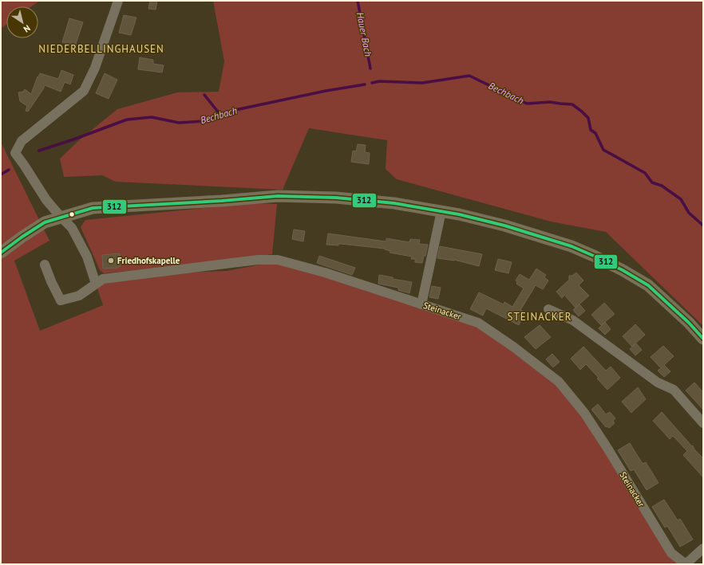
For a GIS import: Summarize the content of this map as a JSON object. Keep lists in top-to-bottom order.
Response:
{
  "streets": {
    "street": ["Steinacker"]
  },
  "districts": ["NIEDERBELLINGHAUSEN", "STEINACKER"],
  "water": ["Hauer Bach", "Bechbach"],
  "places": ["Friedhofskapelle"],
  "lines": ["transit line 312"],
  "north": "bottom right"
}
